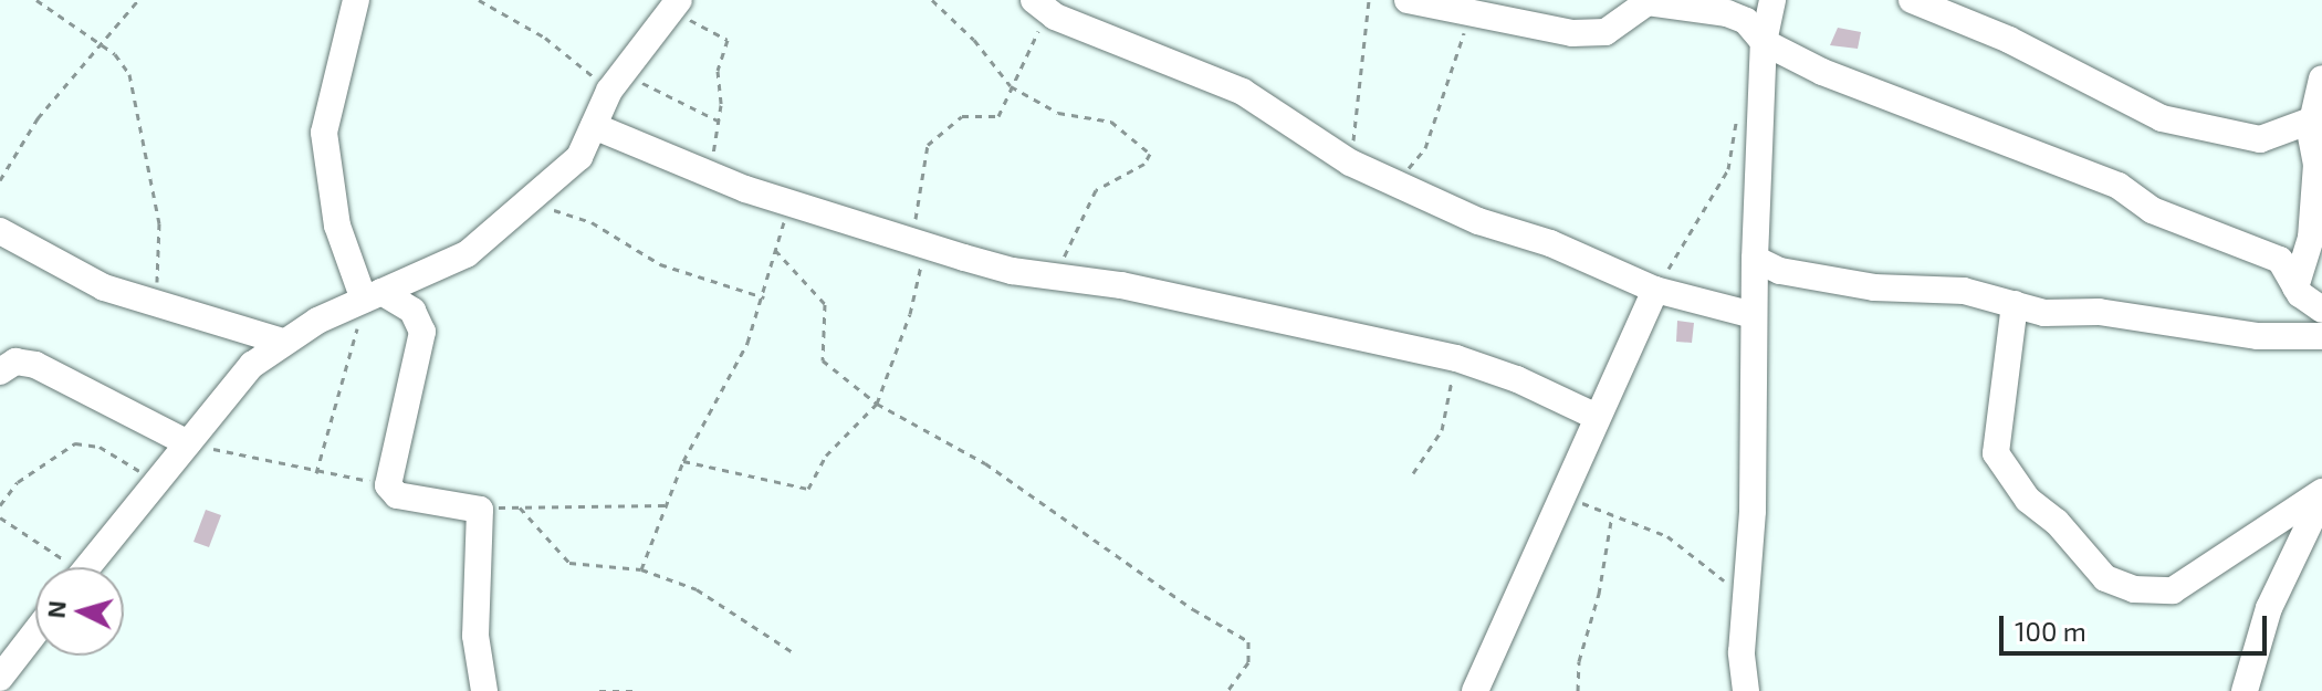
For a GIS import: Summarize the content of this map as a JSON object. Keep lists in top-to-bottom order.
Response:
{
  "scale_bar": "100 m",
  "north": "left"
}
